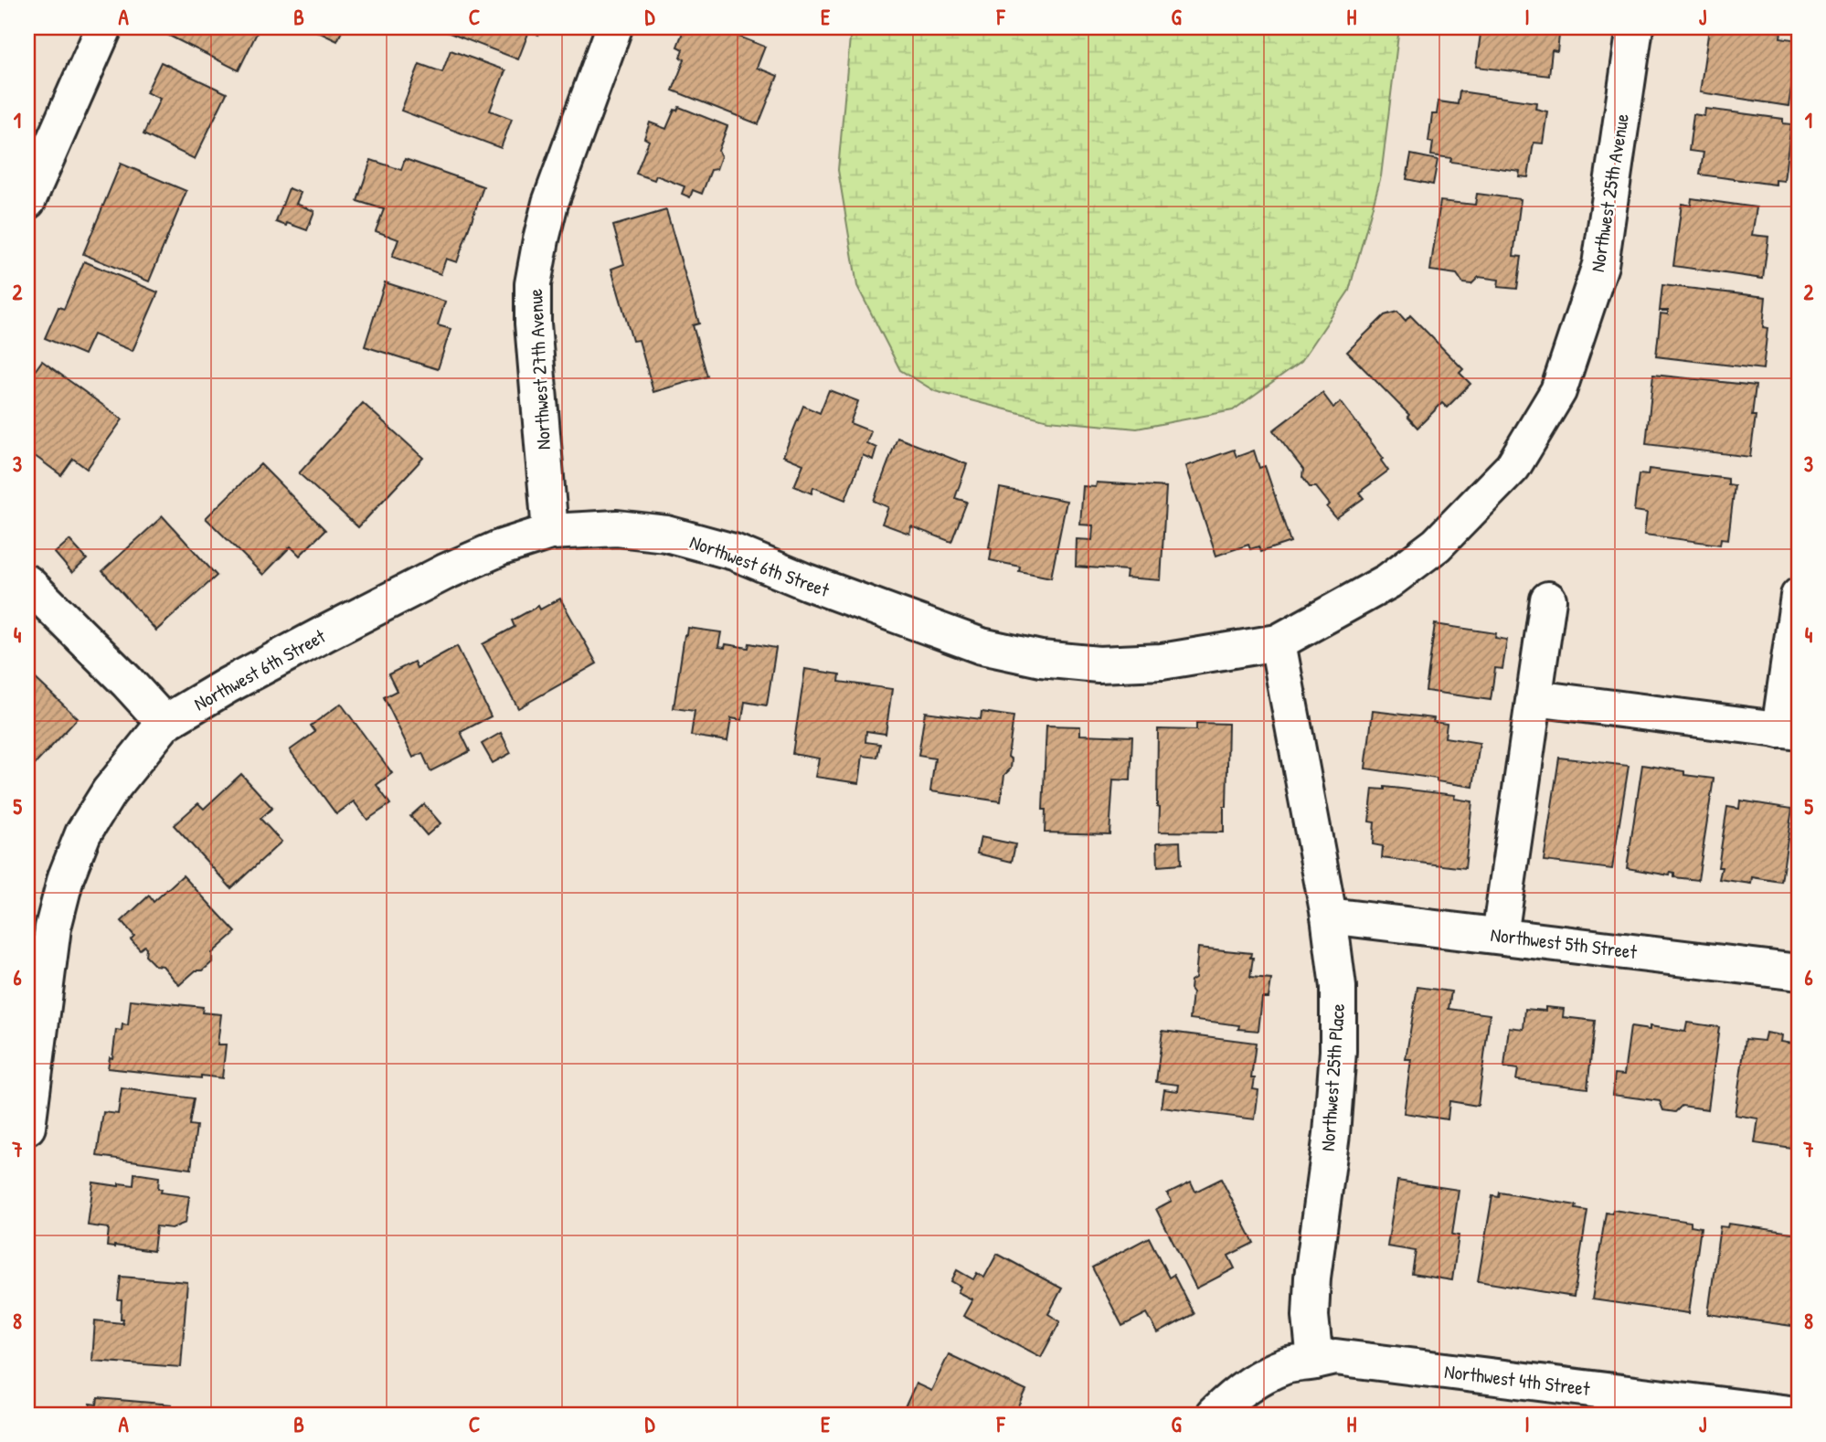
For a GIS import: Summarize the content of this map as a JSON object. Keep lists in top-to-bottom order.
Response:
{
  "streets": {
    "street": [
      "Northwest 25th Avenue",
      "Northwest 27th Avenue",
      "Northwest 6th Street",
      "Northwest 5th Street",
      "Northwest 25th Place",
      "Northwest 4th Street"
    ]
  },
  "crossings": [
    ["Northwest 25th Avenue", "Northwest 6th Street"],
    ["Northwest 25th Avenue", "Northwest 25th Place"],
    ["Northwest 27th Avenue", "Northwest 6th Street"],
    ["Northwest 6th Street", "Northwest 25th Place"],
    ["Northwest 5th Street", "Northwest 25th Place"],
    ["Northwest 25th Place", "Northwest 4th Street"]
  ],
  "grid": {
    "columns": [
      "A",
      "B",
      "C",
      "D",
      "E",
      "F",
      "G",
      "H",
      "I",
      "J"
    ],
    "rows": [
      "1",
      "2",
      "3",
      "4",
      "5",
      "6",
      "7",
      "8"
    ]
  }
}
